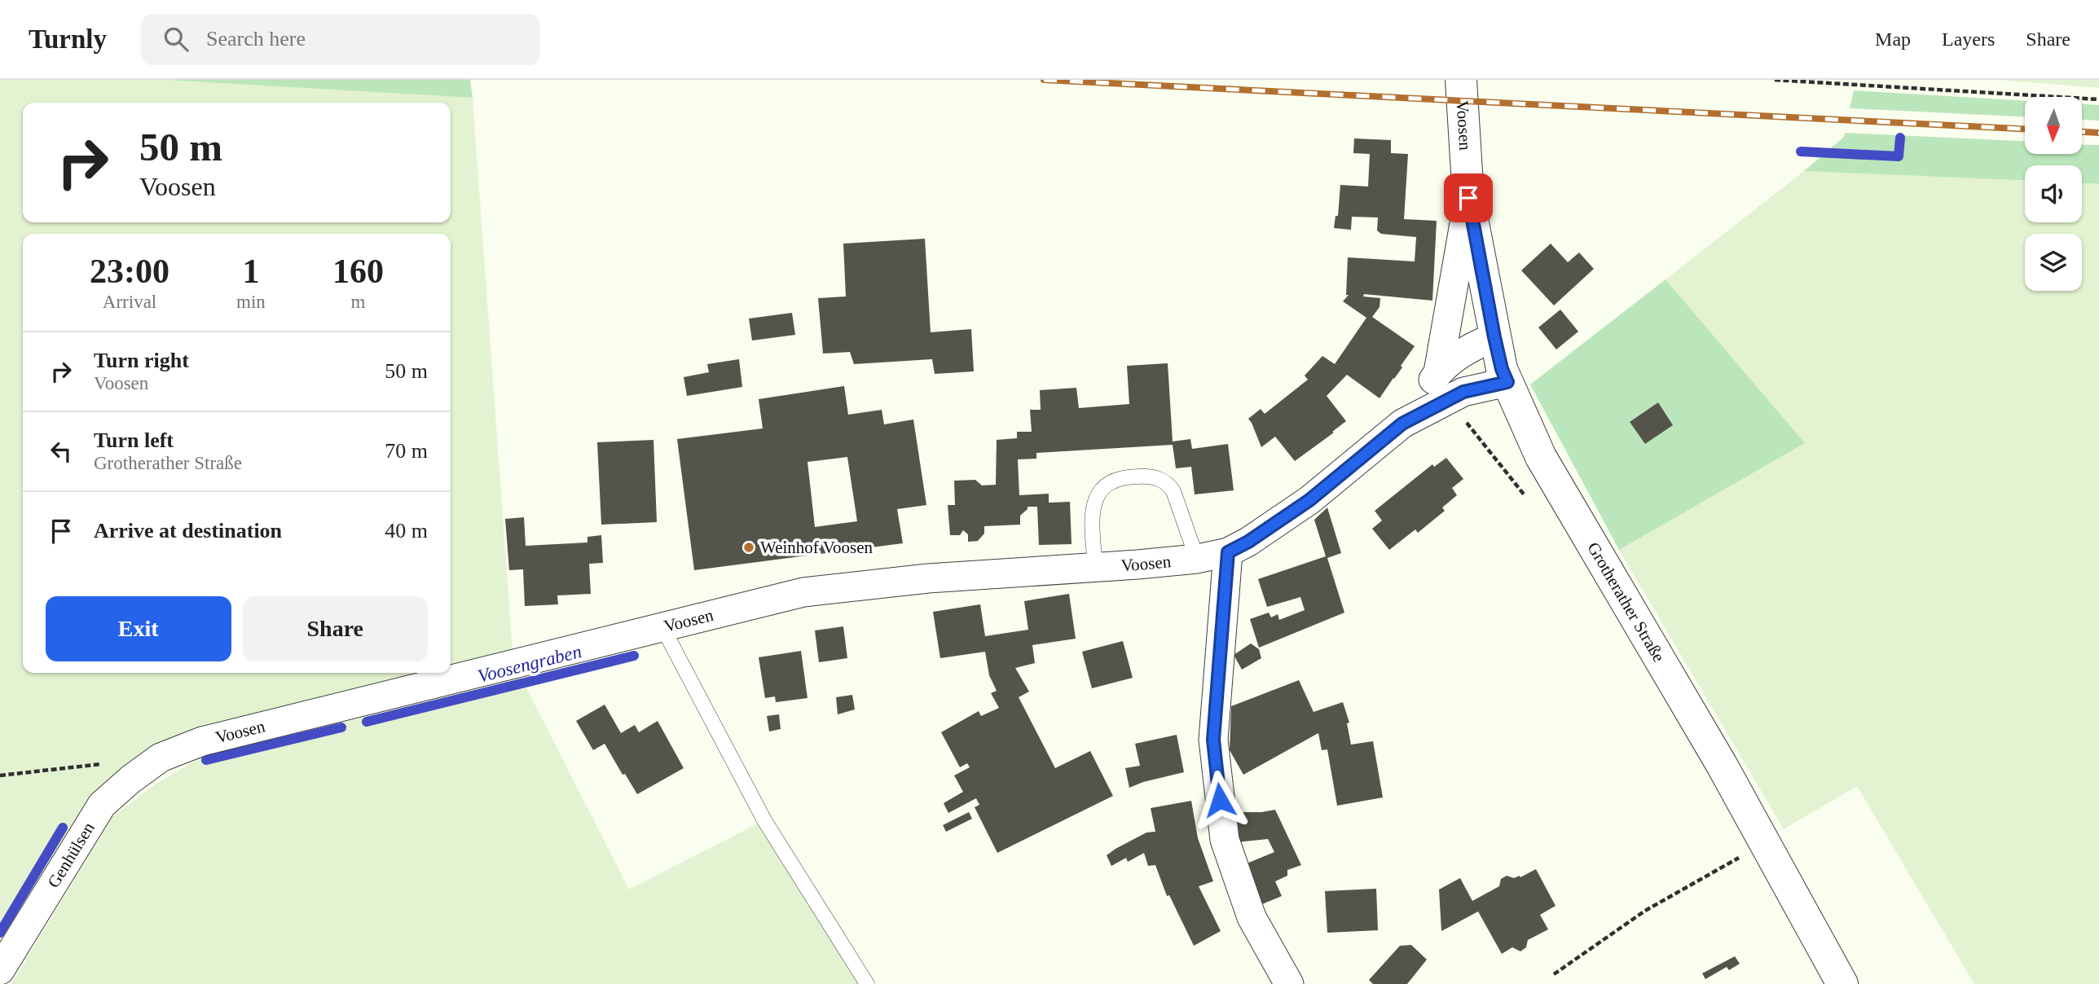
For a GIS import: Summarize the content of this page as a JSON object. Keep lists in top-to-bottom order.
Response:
{
  "streets": {
    "street": ["Voosen", "Grotherather Straße", "Genhülsen"]
  },
  "crossings": [
    ["Voosen", "Grotherather Straße"],
    ["Voosen", "Genhülsen"]
  ],
  "water": ["Voosengraben"],
  "places": ["Weinhof Voosen"],
  "north": "bottom",
  "page": {
    "header": "Turnly",
    "search": "Search here",
    "nav": ["Map", "Layers", "Share"],
    "turn": ["50 m", "Voosen"],
    "eta": [
      "23:00",
      "Arrival",
      "1",
      "min",
      "160",
      "m"
    ],
    "list": [
      {
        "name": "Turn right",
        "note": "Voosen",
        "value": "50 m"
      },
      {
        "name": "Turn left",
        "note": "Grotherather Straße",
        "value": "70 m"
      },
      {
        "name": "Arrive at destination",
        "value": "40 m"
      }
    ],
    "buttons": ["Exit", "Share"]
  }
}
